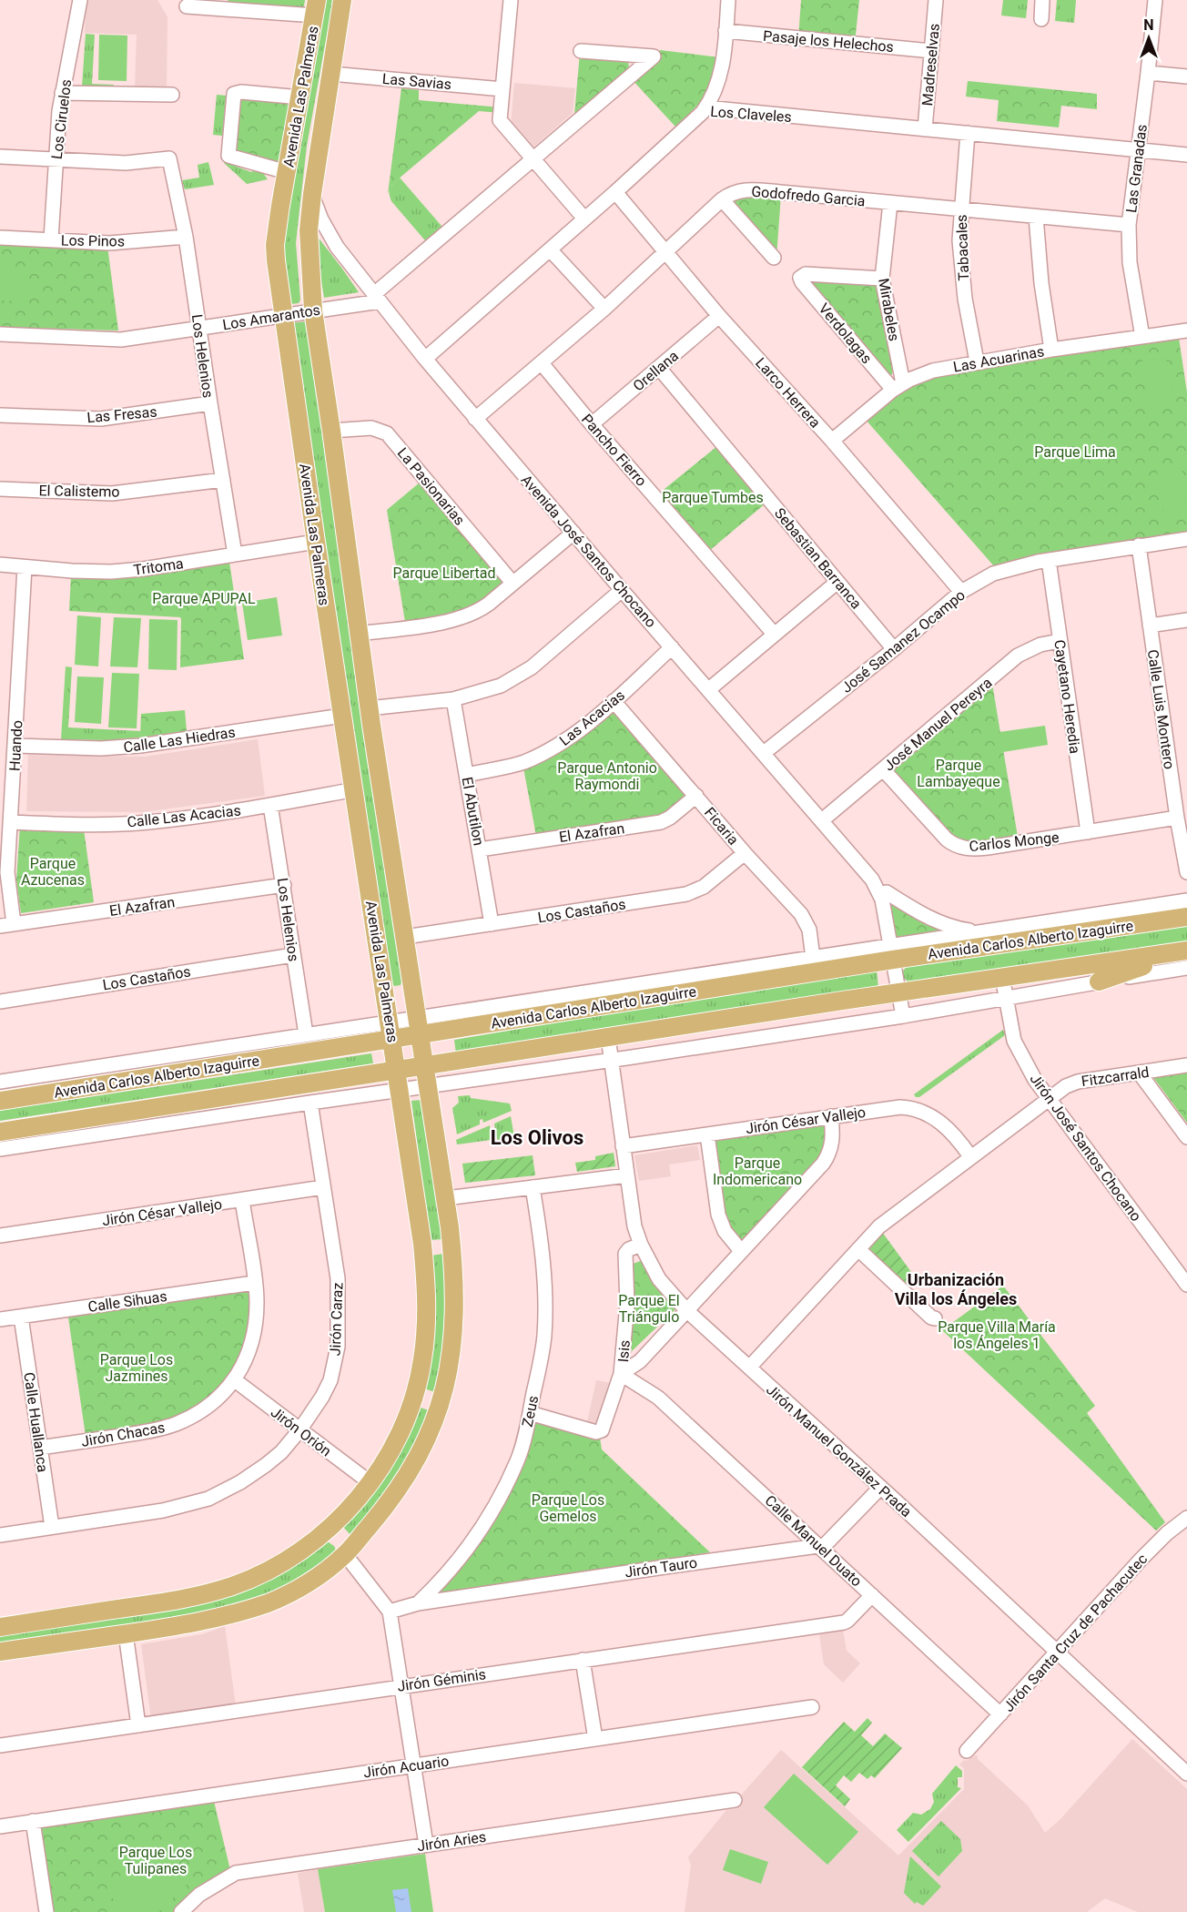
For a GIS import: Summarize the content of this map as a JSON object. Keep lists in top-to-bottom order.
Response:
{
  "streets": {
    "main road": ["Avenida Las Palmeras", "Avenida Carlos Alberto Izaguirre"],
    "street": [
      "Pasaje los Helechos",
      "Madreselvas",
      "Las Savias",
      "Los Claveles",
      "Los Ciruelos",
      "Las Granadas",
      "Godofredo Garcia",
      "Los Pinos",
      "Tabacales",
      "Mirabeles",
      "Los Amarantos",
      "Verdolagas",
      "Los Helenios",
      "Las Acuarinas",
      "Orellana",
      "Larco Herrera",
      "Las Fresas",
      "Pancho Fierro",
      "La Pasionarias",
      "El Calistemo",
      "Avenida José Santos Chocano",
      "Sebastian Barranca",
      "Tritoma",
      "José Samanez Ocampo",
      "Cayetano Heredia",
      "Calle Luis Montero",
      "Las Acacias",
      "José Manuel Pereyra",
      "Calle Las Hiedras",
      "Huando",
      "El Abutilon",
      "Calle Las Acacias",
      "Ficaria",
      "El Azafran",
      "Carlos Monge",
      "Los Castaños",
      "Fitzcarrald",
      "Jirón César Vallejo",
      "Jirón José Santos Chocano",
      "Calle Sihuas",
      "Jirón Caraz",
      "Isis",
      "Zeus",
      "Calle Huallanca",
      "Jirón Orión",
      "Jirón Chacas",
      "Jirón Manuel González Prada",
      "Calle Manuel Duato",
      "Jirón Tauro",
      "Jirón Santa Cruz de Pachacutec",
      "Jirón Géminis",
      "Jirón Acuario",
      "Jirón Aries"
    ]
  },
  "crossings": [
    ["Pasaje los Helechos", "Madreselvas"],
    ["Madreselvas", "Los Claveles"],
    ["Las Savias", "Avenida Las Palmeras"],
    ["Avenida Las Palmeras", "Los Amarantos"],
    ["Avenida Las Palmeras", "La Pasionarias"],
    ["Avenida Las Palmeras", "Avenida José Santos Chocano"],
    ["Avenida Las Palmeras", "Tritoma"],
    ["Avenida Las Palmeras", "Calle Las Hiedras"],
    ["Avenida Las Palmeras", "Calle Las Acacias"],
    ["Avenida Las Palmeras", "Los Castaños"],
    ["Avenida Las Palmeras", "Avenida Carlos Alberto Izaguirre"],
    ["Avenida Las Palmeras", "Jirón Orión"],
    ["Los Claveles", "Las Granadas"],
    ["Los Claveles", "Tabacales"],
    ["Los Claveles", "Larco Herrera"],
    ["Los Claveles", "Avenida José Santos Chocano"],
    ["Los Ciruelos", "Los Pinos"],
    ["Los Ciruelos", "Los Helenios"],
    ["Las Granadas", "Godofredo Garcia"],
    ["Las Granadas", "Las Acuarinas"],
    ["Godofredo Garcia", "Tabacales"],
    ["Godofredo Garcia", "Mirabeles"],
    ["Godofredo Garcia", "Larco Herrera"],
    ["Godofredo Garcia", "Pancho Fierro"],
    ["Godofredo Garcia", "Avenida José Santos Chocano"],
    ["Los Pinos", "Los Helenios"],
    ["Tabacales", "Las Acuarinas"],
    ["Mirabeles", "Verdolagas"],
    ["Mirabeles", "Las Acuarinas"],
    ["Los Amarantos", "Los Helenios"],
    ["Los Amarantos", "Avenida José Santos Chocano"],
    ["Verdolagas", "Las Acuarinas"],
    ["Los Helenios", "Las Fresas"],
    ["Los Helenios", "El Calistemo"],
    ["Los Helenios", "Tritoma"],
    ["Los Helenios", "Calle Las Acacias"],
    ["Los Helenios", "El Azafran"],
    ["Los Helenios", "Los Castaños"],
    ["Los Helenios", "Avenida Carlos Alberto Izaguirre"],
    ["Las Acuarinas", "Larco Herrera"],
    ["Orellana", "Larco Herrera"],
    ["Orellana", "Pancho Fierro"],
    ["Orellana", "Sebastian Barranca"],
    ["Larco Herrera", "José Samanez Ocampo"],
    ["Avenida José Santos Chocano", "José Samanez Ocampo"],
    ["Avenida José Santos Chocano", "Las Acacias"],
    ["Avenida José Santos Chocano", "José Manuel Pereyra"],
    ["Avenida José Santos Chocano", "Avenida Carlos Alberto Izaguirre"],
    ["Sebastian Barranca", "José Samanez Ocampo"],
    ["Tritoma", "Huando"],
    ["José Samanez Ocampo", "Cayetano Heredia"],
    ["José Samanez Ocampo", "Calle Luis Montero"],
    ["Cayetano Heredia", "José Manuel Pereyra"],
    ["Cayetano Heredia", "Carlos Monge"],
    ["Calle Luis Montero", "Carlos Monge"],
    ["Las Acacias", "El Abutilon"],
    ["Las Acacias", "Ficaria"],
    ["José Manuel Pereyra", "Carlos Monge"],
    ["Calle Las Hiedras", "Huando"],
    ["Huando", "Calle Las Acacias"],
    ["Huando", "El Azafran"],
    ["El Abutilon", "El Azafran"],
    ["El Abutilon", "Los Castaños"],
    ["Ficaria", "El Azafran"],
    ["Ficaria", "Los Castaños"],
    ["Ficaria", "Avenida Carlos Alberto Izaguirre"],
    ["Avenida Carlos Alberto Izaguirre", "Jirón José Santos Chocano"],
    ["Avenida Carlos Alberto Izaguirre", "Jirón Manuel González Prada"],
    ["Fitzcarrald", "Jirón César Vallejo"],
    ["Fitzcarrald", "Jirón José Santos Chocano"],
    ["Fitzcarrald", "Jirón Manuel González Prada"],
    ["Jirón César Vallejo", "Jirón Caraz"],
    ["Jirón César Vallejo", "Jirón Chacas"],
    ["Jirón César Vallejo", "Jirón Manuel González Prada"],
    ["Calle Sihuas", "Calle Huallanca"],
    ["Calle Sihuas", "Jirón Chacas"],
    ["Jirón Caraz", "Calle Huallanca"],
    ["Jirón Caraz", "Jirón Orión"],
    ["Isis", "Zeus"],
    ["Isis", "Jirón Manuel González Prada"],
    ["Isis", "Calle Manuel Duato"],
    ["Zeus", "Jirón Tauro"],
    ["Calle Huallanca", "Jirón Chacas"],
    ["Jirón Orión", "Jirón Chacas"],
    ["Jirón Manuel González Prada", "Jirón Santa Cruz de Pachacutec"],
    ["Calle Manuel Duato", "Jirón Tauro"],
    ["Calle Manuel Duato", "Jirón Santa Cruz de Pachacutec"],
    ["Calle Manuel Duato", "Jirón Géminis"]
  ],
  "districts": ["Los Olivos", "Urbanización Villa los Ángeles"],
  "parks": [
    "Parque Lima",
    "Parque Tumbes",
    "Parque Libertad",
    "Parque APUPAL",
    "Parque Lambayeque",
    "Parque Antonio Raymondi",
    "Parque Azucenas",
    "Parque Indomericano",
    "Parque El Triángulo",
    "Parque Villa María los Ángeles 1",
    "Parque Los Jazmines",
    "Parque Los Gemelos",
    "Parque Los Tulipanes"
  ],
  "north": "top"
}
